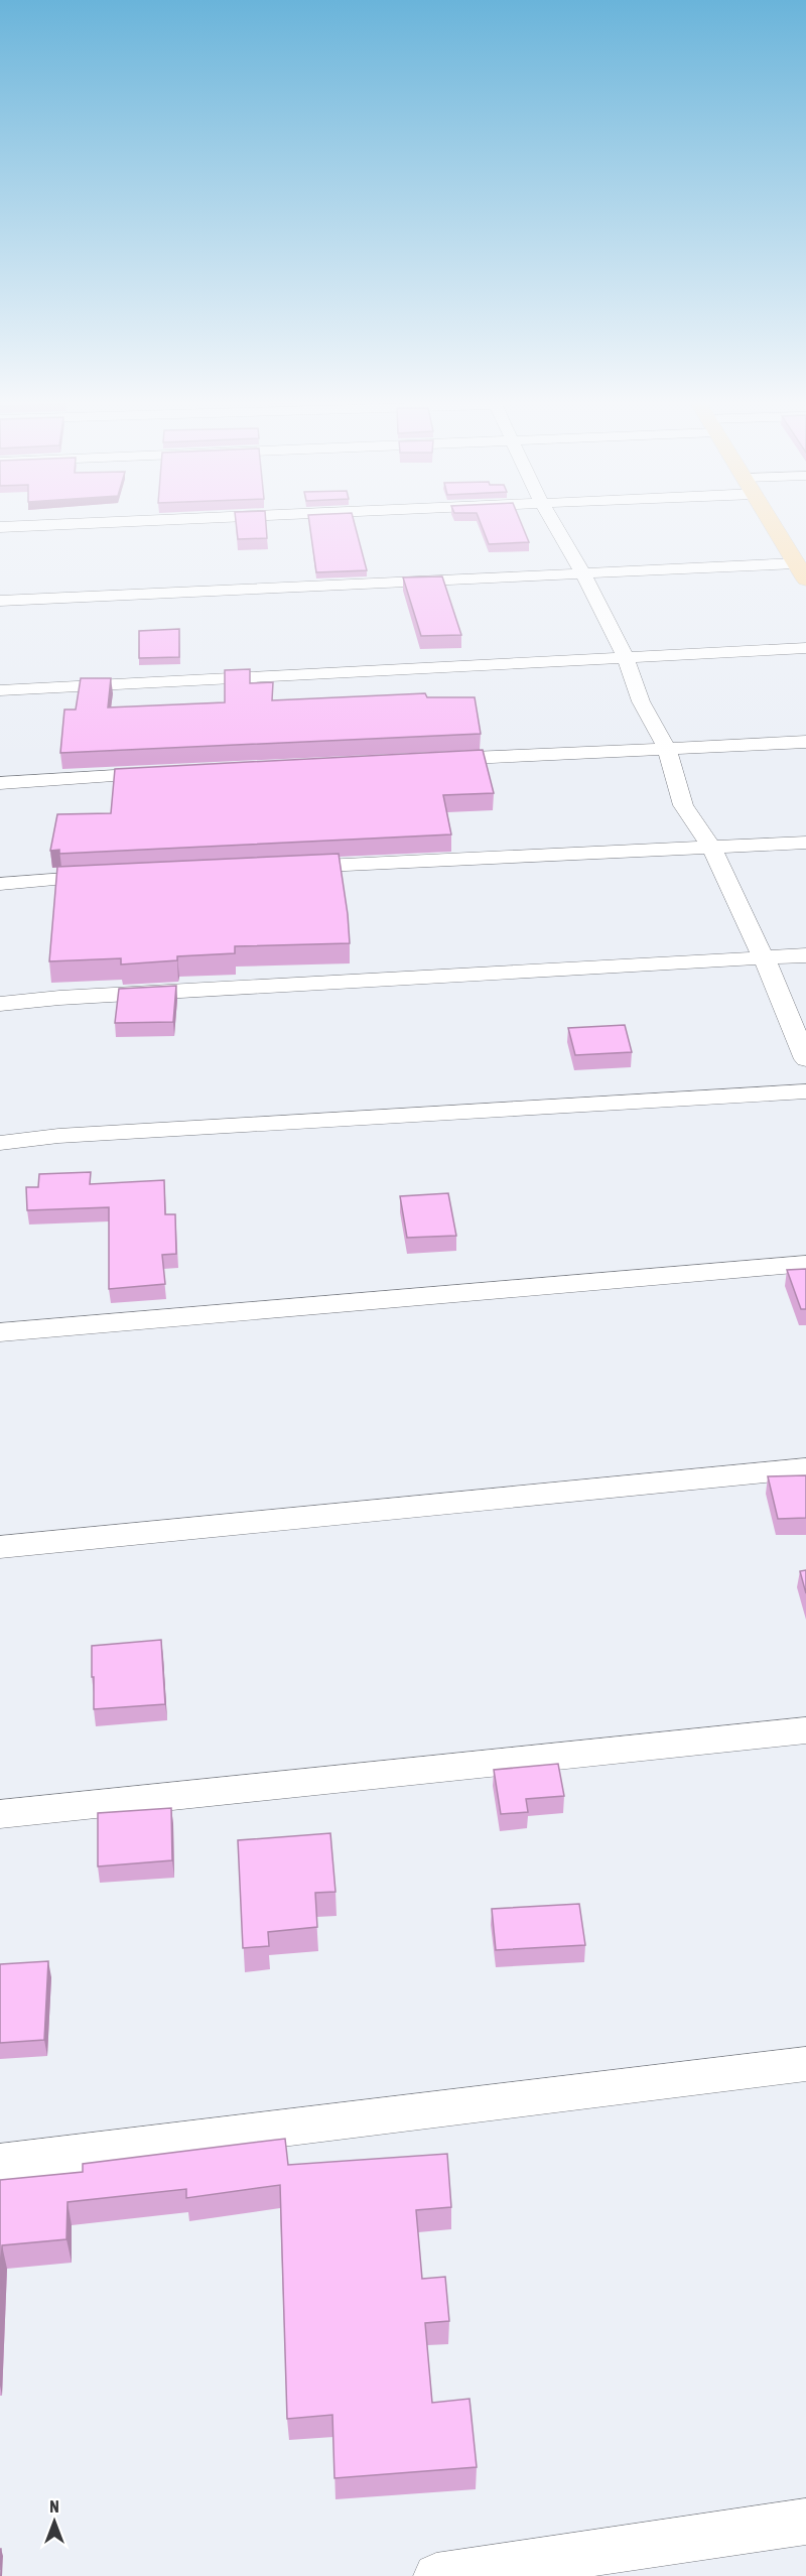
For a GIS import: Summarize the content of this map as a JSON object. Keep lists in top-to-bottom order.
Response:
{
  "north": "top"
}
